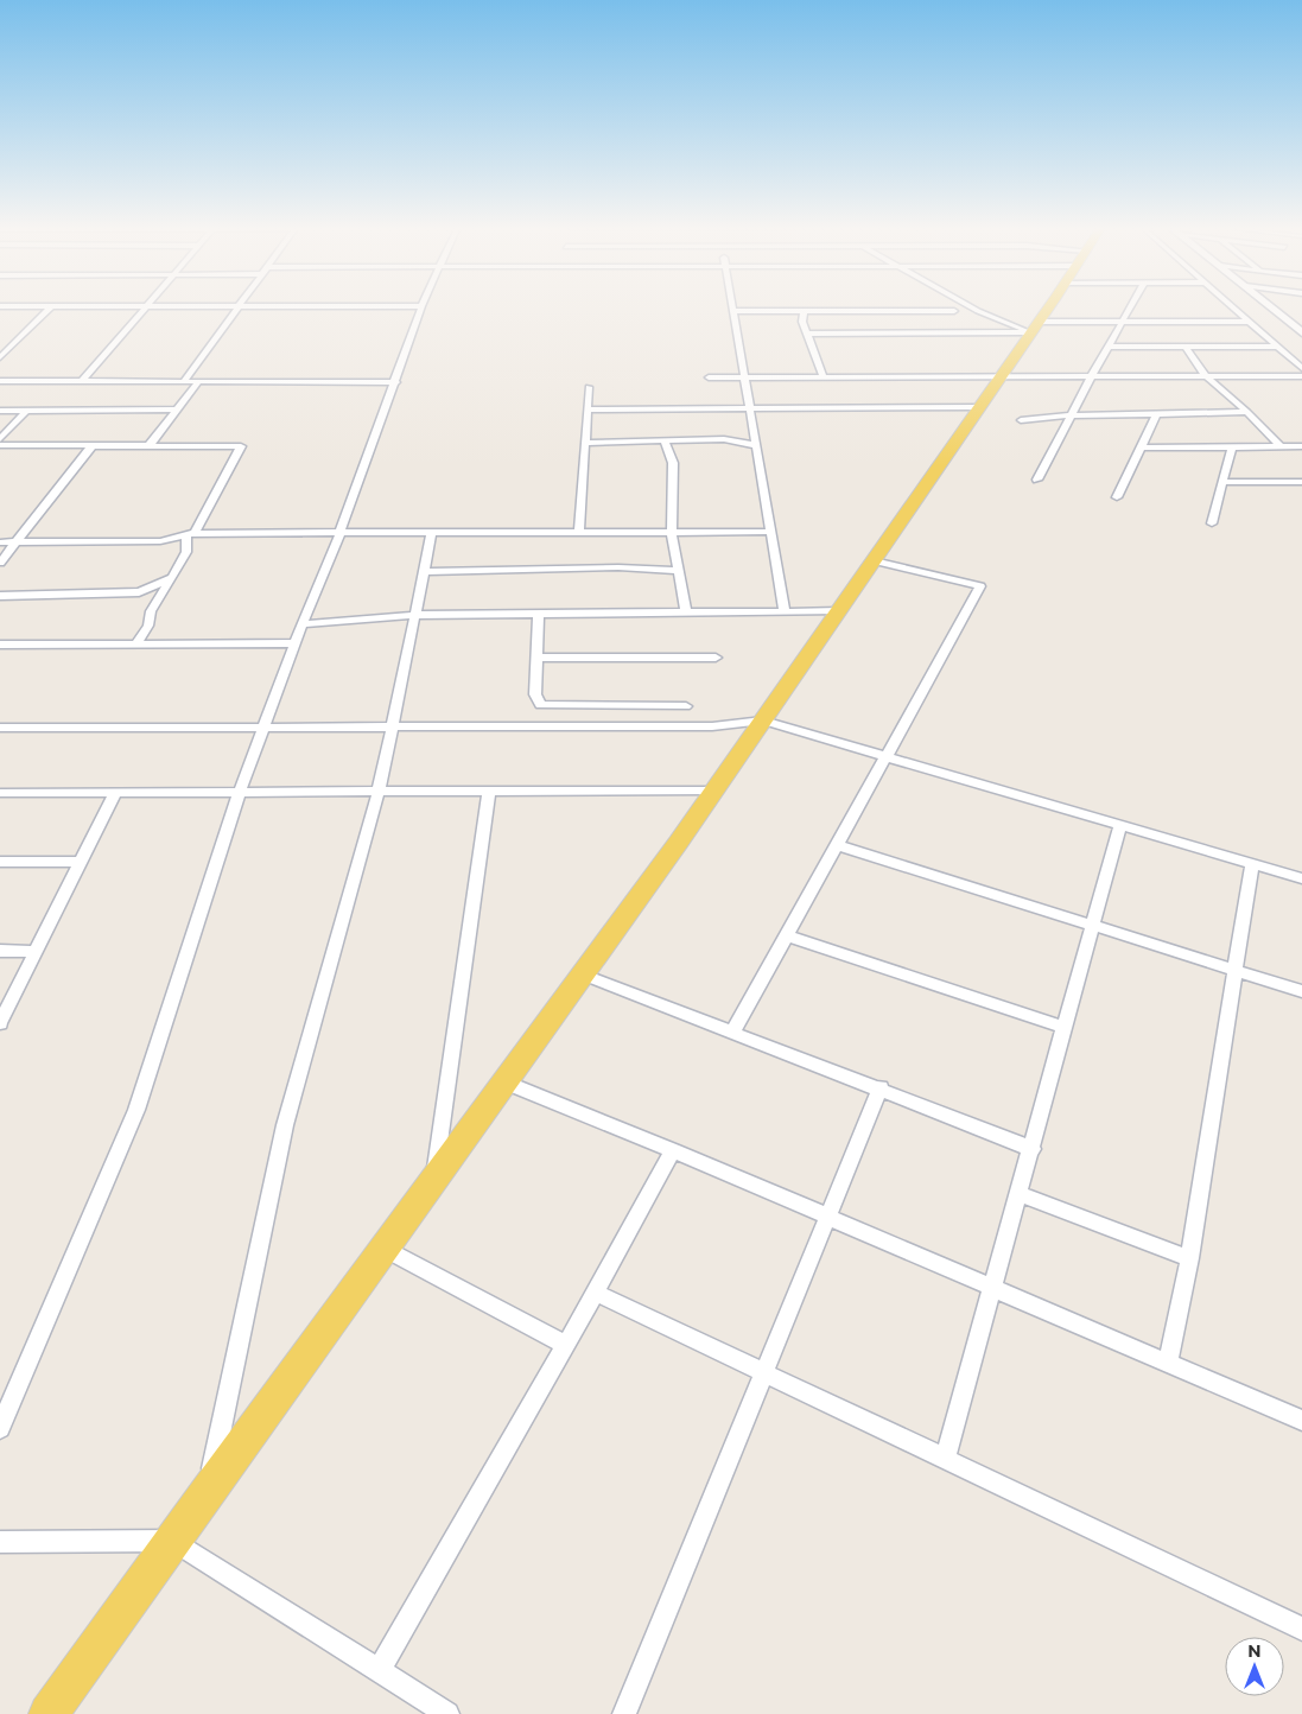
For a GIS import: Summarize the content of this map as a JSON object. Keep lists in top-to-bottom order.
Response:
{
  "north": "top"
}
